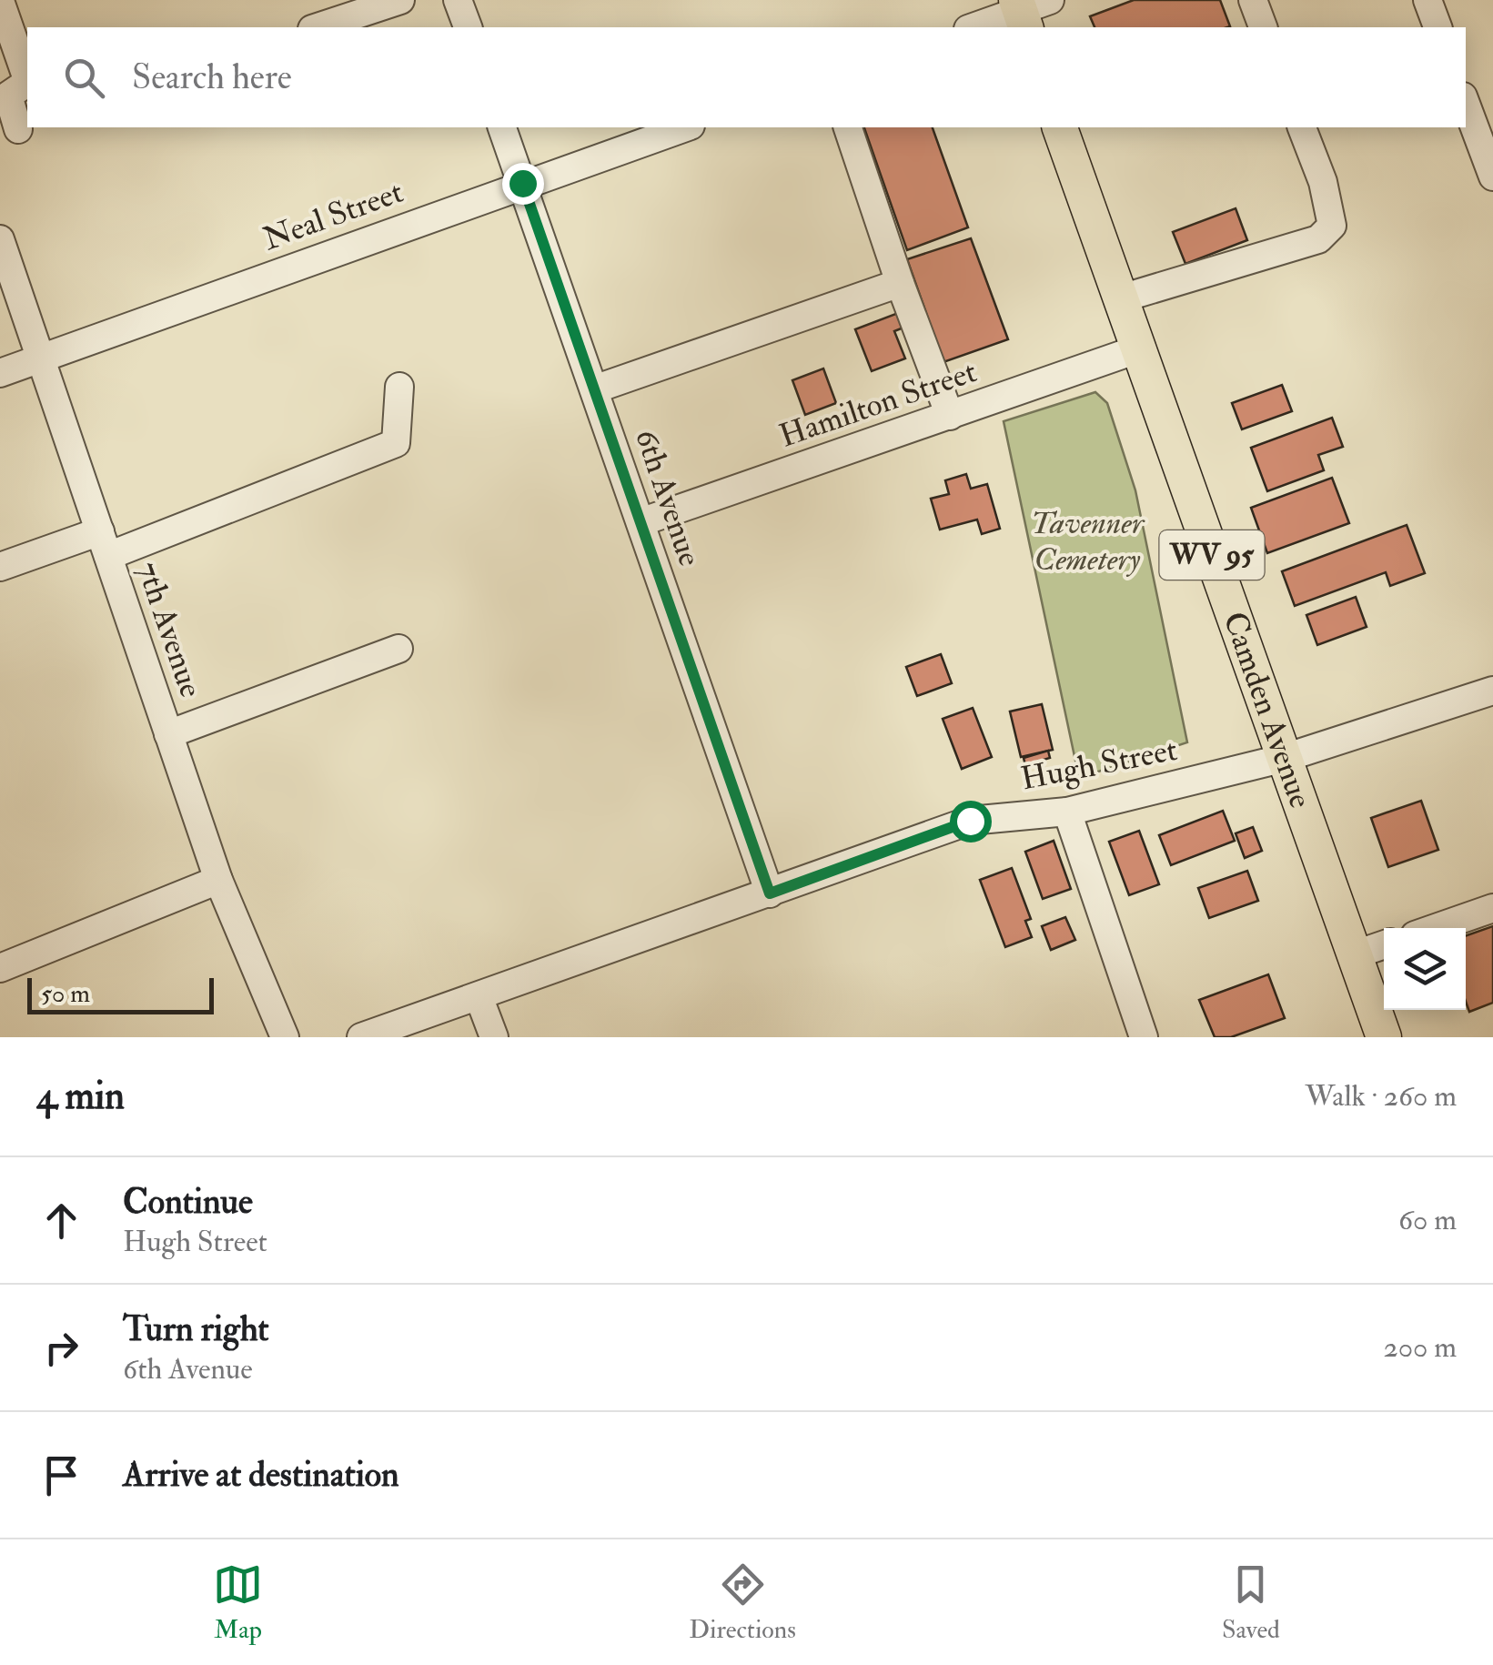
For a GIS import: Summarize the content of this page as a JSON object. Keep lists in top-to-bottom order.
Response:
{
  "streets": {
    "main road": ["WV 95", "Camden Avenue"],
    "street": [
      "Neal Street",
      "Hamilton Street",
      "6th Avenue",
      "7th Avenue",
      "Hugh Street"
    ]
  },
  "crossings": [
    ["Neal Street", "6th Avenue"],
    ["Neal Street", "7th Avenue"],
    ["Hamilton Street", "6th Avenue"],
    ["Hamilton Street", "Camden Avenue"],
    ["6th Avenue", "Hugh Street"],
    ["Camden Avenue", "Hugh Street"]
  ],
  "parks": ["Tavenner Cemetery"],
  "scale_bar": "50 m",
  "page": {
    "search": "Search here",
    "scale": "50 m",
    "heading": ["4 min", "Walk · 260 m"],
    "list": [
      ["Continue", "Hugh Street", "60 m"],
      ["Turn right", "6th Avenue", "200 m"],
      "Arrive at destination"
    ],
    "nav": ["Map", "Directions", "Saved"]
  }
}
